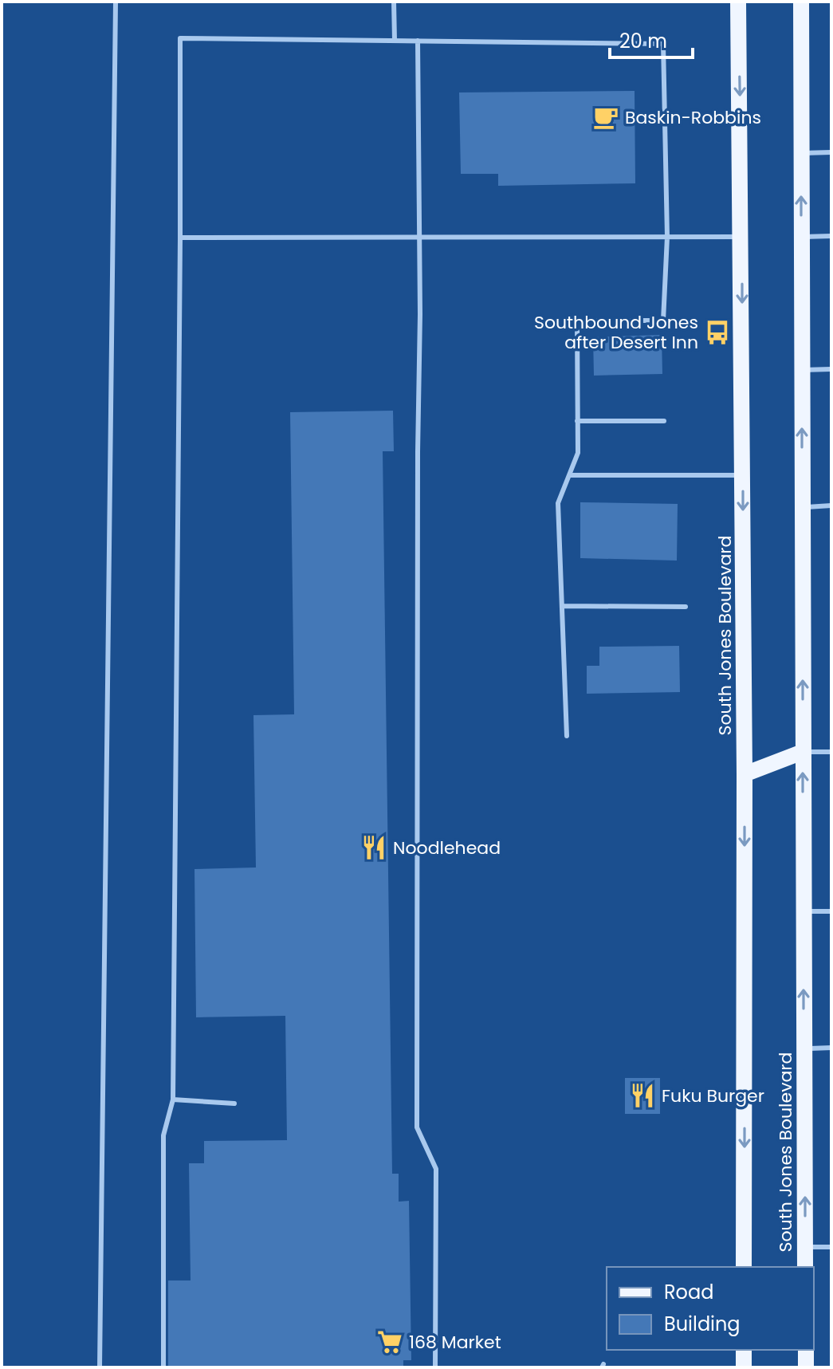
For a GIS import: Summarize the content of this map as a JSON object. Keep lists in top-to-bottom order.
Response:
{
  "streets": {
    "main road": ["South Jones Boulevard"]
  },
  "places": {
    "cafe": ["Baskin-Robbins"],
    "bus stop": ["Southbound Jones after Desert Inn"],
    "restaurant": ["Noodlehead", "Fuku Burger"],
    "supermarket": ["168 Market"]
  },
  "legend": ["Road", "Building"],
  "scale_bar": "20 m"
}
